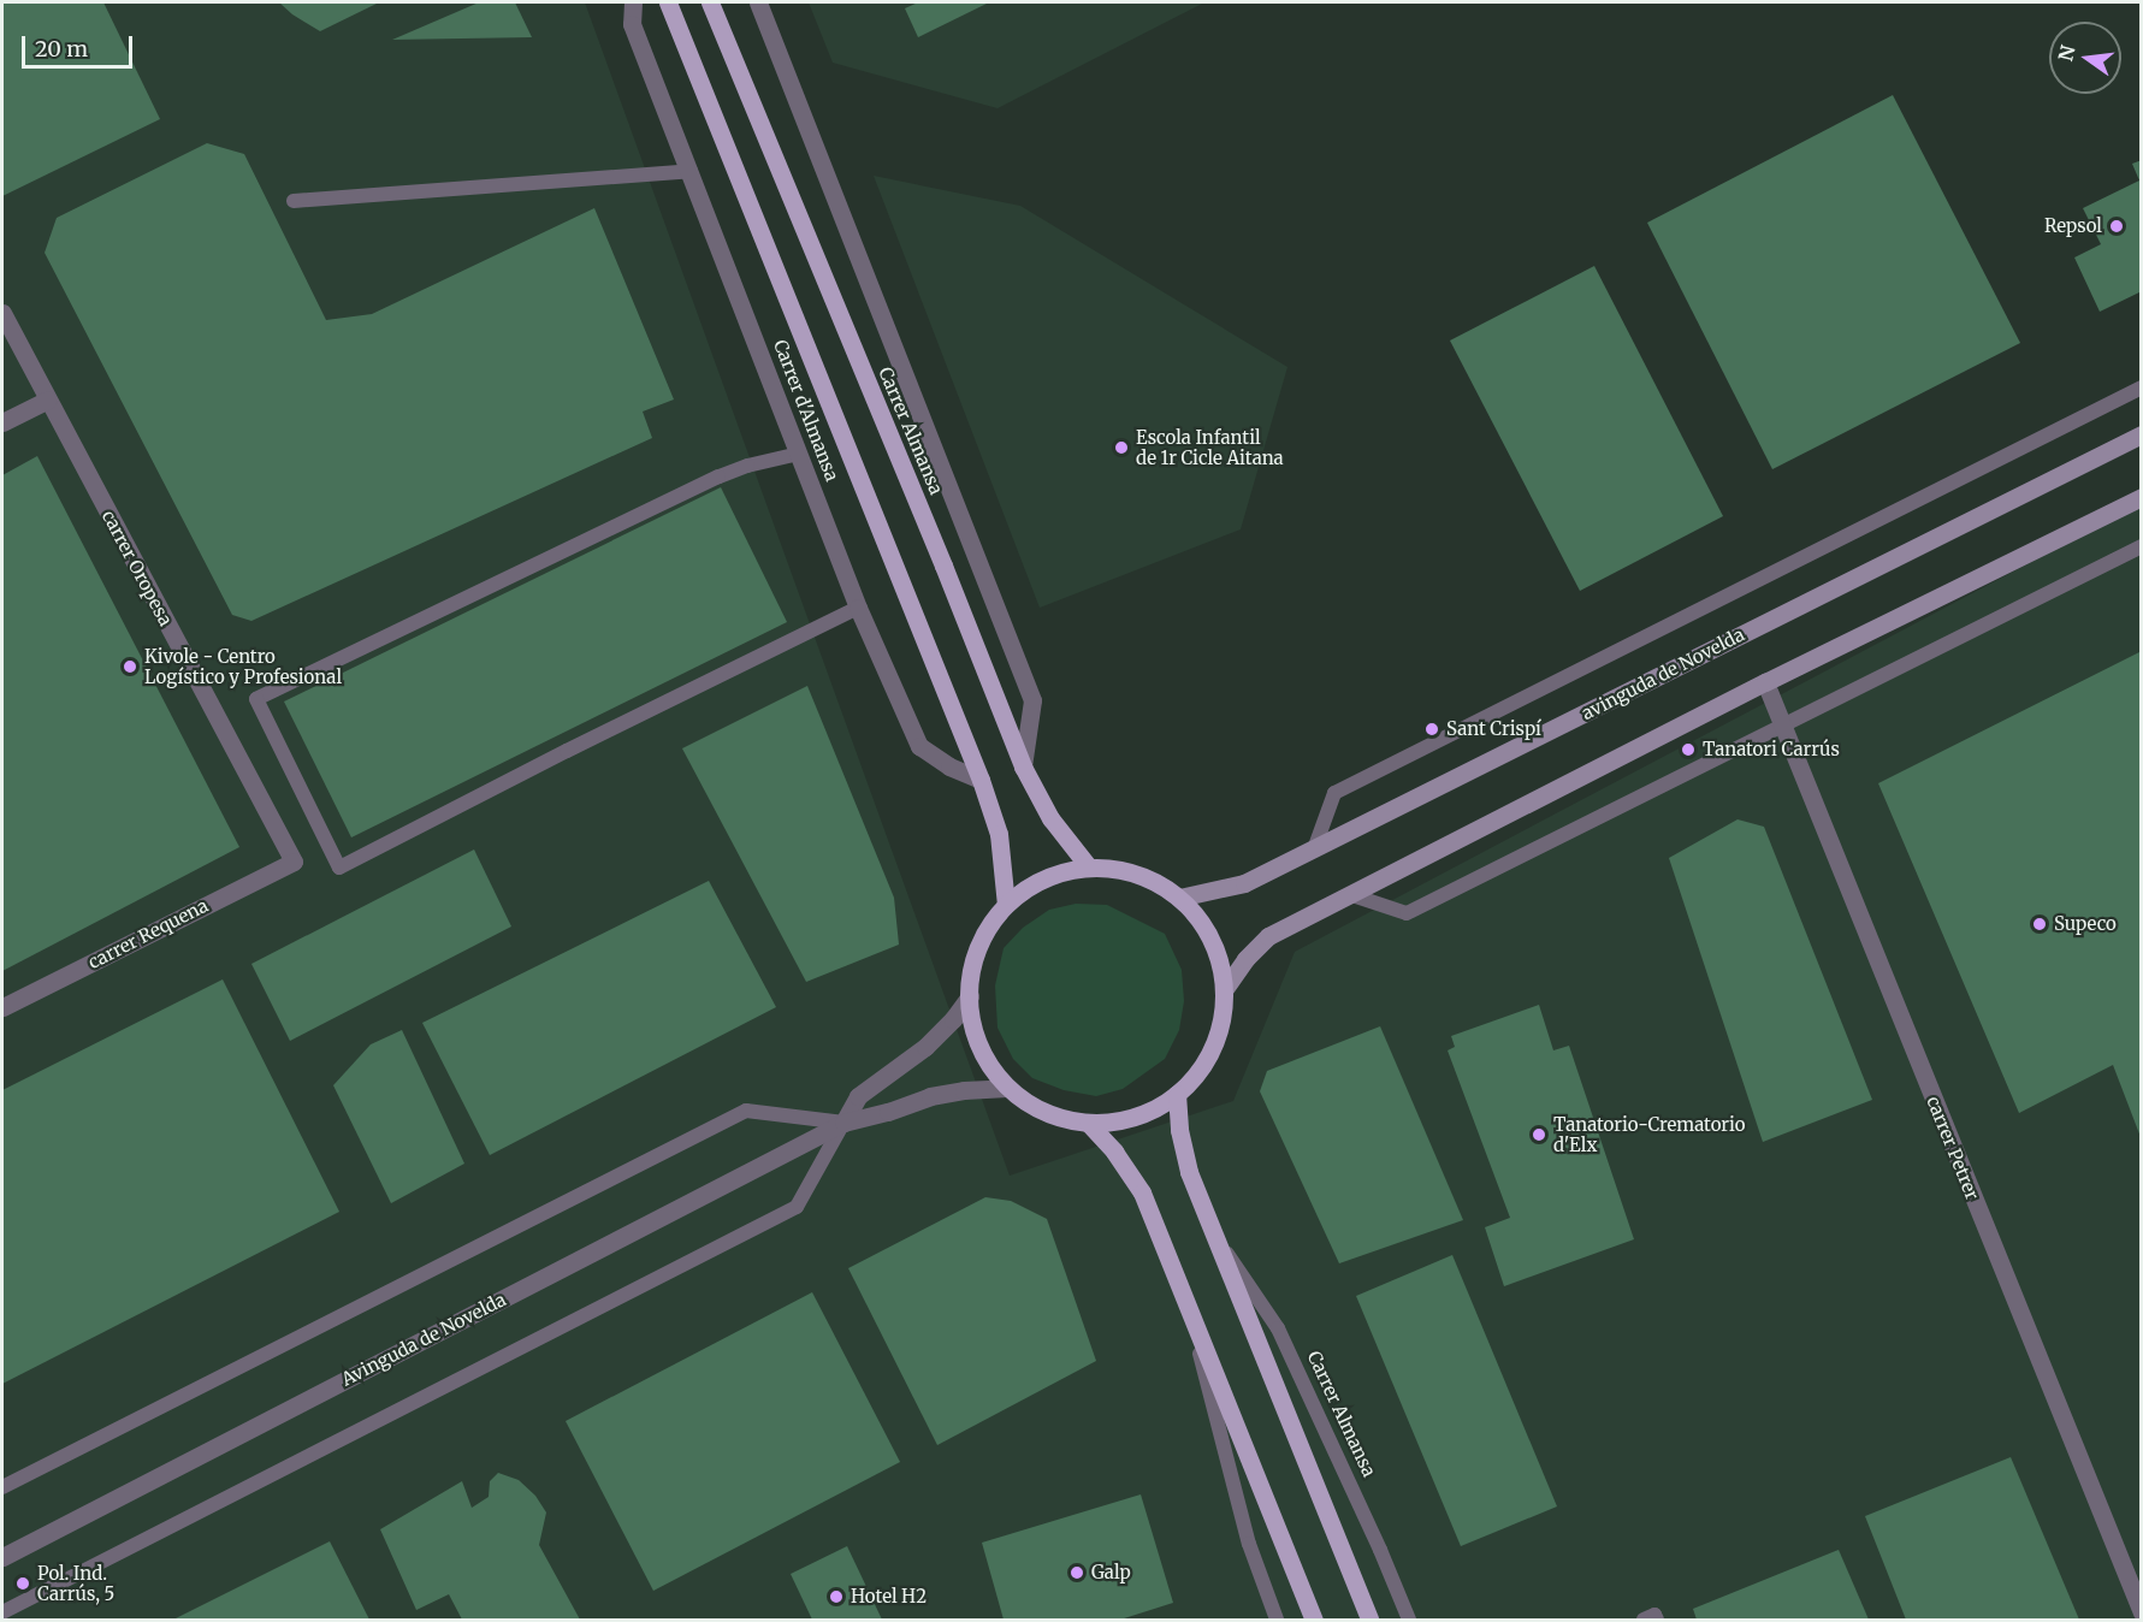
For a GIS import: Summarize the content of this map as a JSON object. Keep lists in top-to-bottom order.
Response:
{
  "streets": {
    "main road": ["Carrer d'Almansa", "Carrer Almansa", "avinguda de Novelda"],
    "street": [
      "carrer Oropesa",
      "carrer Requena",
      "carrer Petrer",
      "Avinguda de Novelda"
    ]
  },
  "crossings": [
    ["Carrer d'Almansa", "Carrer Almansa"],
    ["Carrer d'Almansa", "avinguda de Novelda"],
    ["Carrer d'Almansa", "Avinguda de Novelda"],
    ["Carrer Almansa", "avinguda de Novelda"],
    ["Carrer Almansa", "Avinguda de Novelda"],
    ["carrer Oropesa", "carrer Requena"],
    ["avinguda de Novelda", "Avinguda de Novelda"]
  ],
  "places": [
    "Repsol",
    "Escola Infantil de 1r Cicle Aitana",
    "Kivole - Centro Logístico y Profesional",
    "Sant Crispí",
    "Tanatori Carrús",
    "Supeco",
    "Tanatorio-Crematorio d'Elx",
    "Galp",
    "Pol. Ind. Carrús, 5",
    "Hotel H2"
  ],
  "scale_bar": "20 m",
  "north": "left"
}
